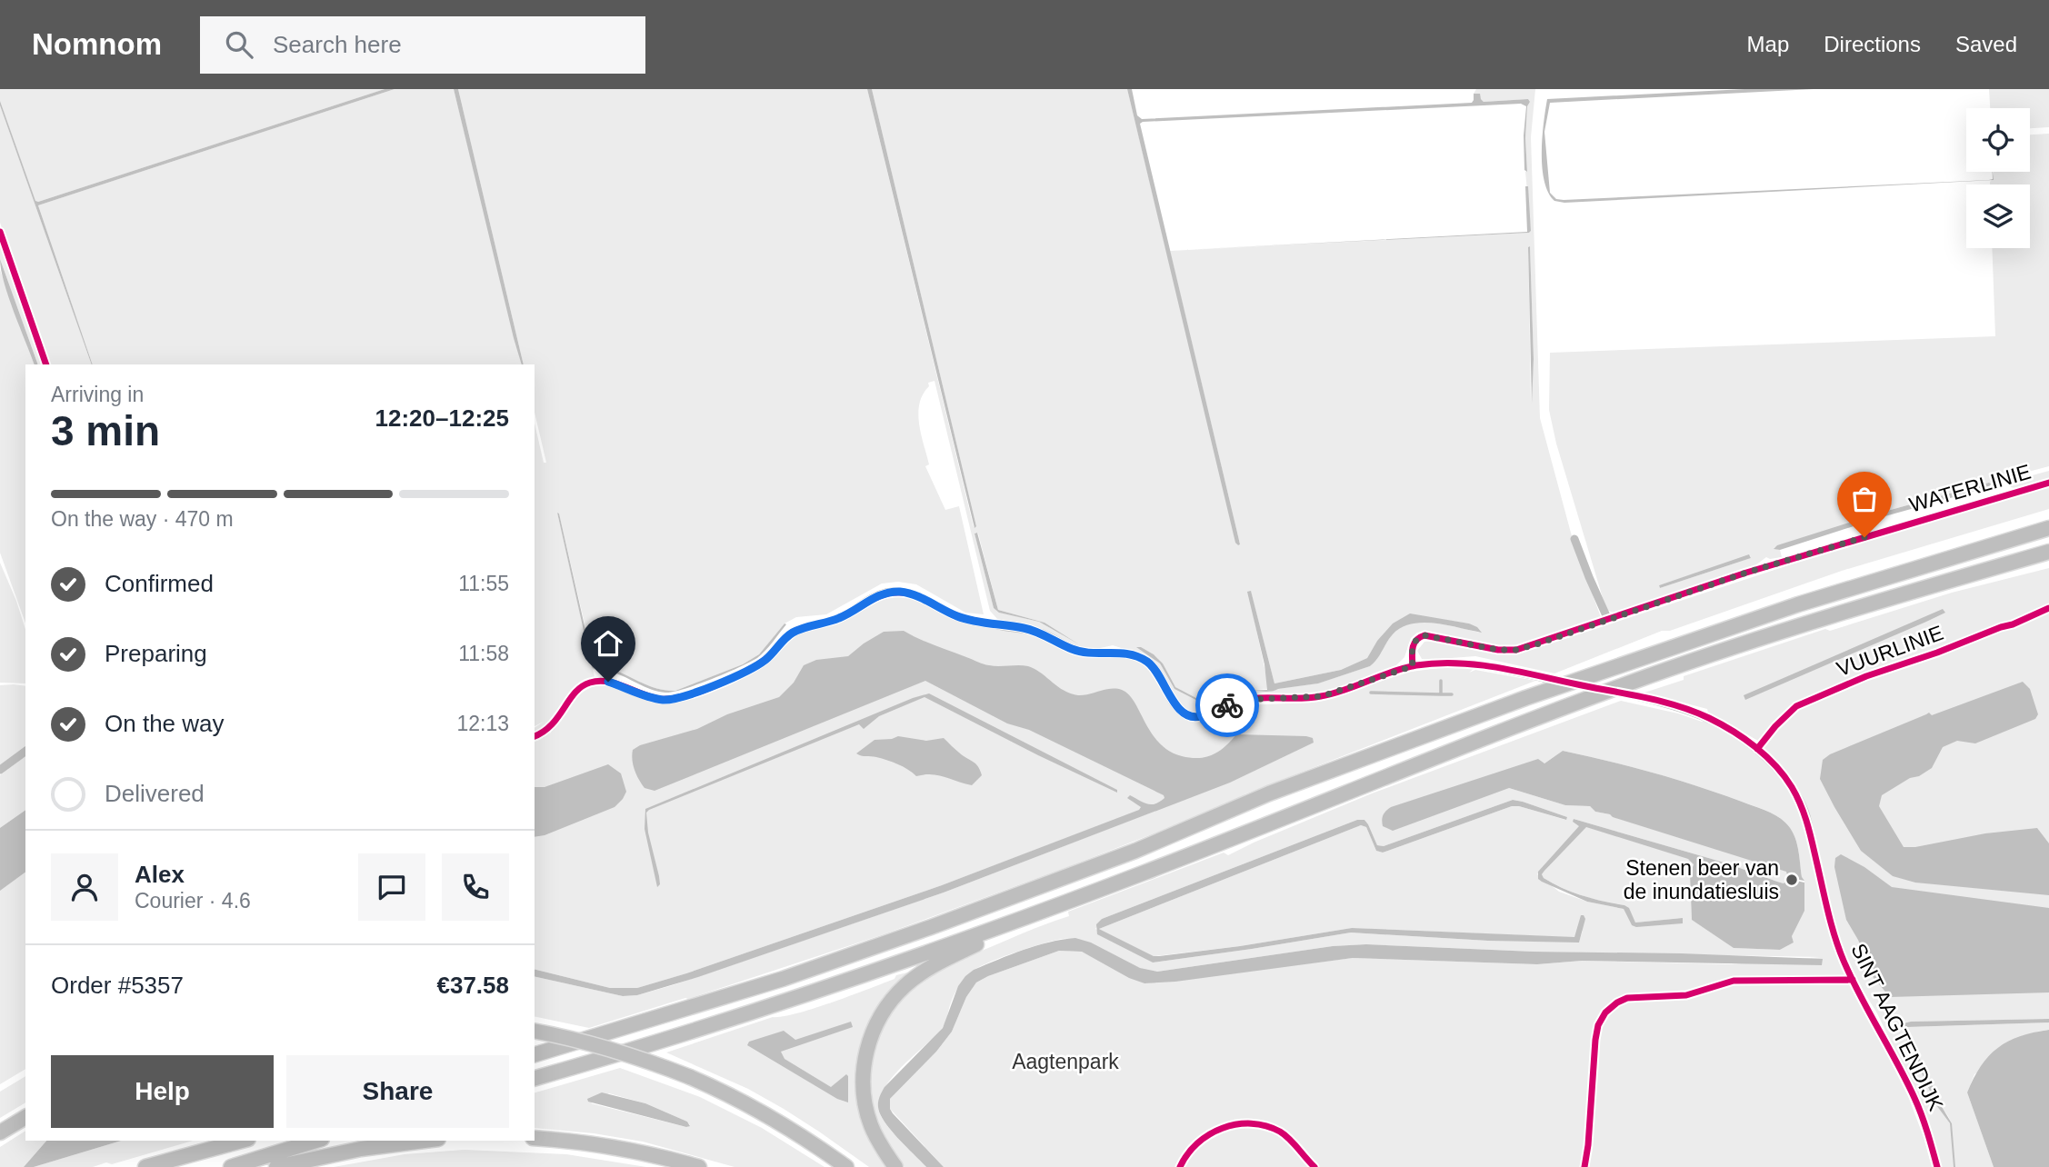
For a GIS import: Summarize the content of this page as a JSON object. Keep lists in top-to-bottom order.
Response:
{
  "streets": {
    "street": ["WATERLINIE", "VUURLINIE", "SINT AAGTENDIJK"]
  },
  "crossings": [
    ["VUURLINIE", "SINT AAGTENDIJK"]
  ],
  "parks": ["Aagtenpark"],
  "places": ["Stenen beer van de inundatiesluis"],
  "page": {
    "header": "Nomnom",
    "search": "Search here",
    "nav": ["Map", "Directions", "Saved"],
    "heading": ["3 min", "Arriving in", "12:20–12:25"],
    "panel": [
      "Alex",
      "Courier · 4.6",
      "Order #5357",
      "€37.58"
    ],
    "bar": "On the way · 470 m",
    "list": [
      ["Confirmed", "11:55"],
      ["Preparing", "11:58"],
      ["On the way", "12:13"],
      "Delivered"
    ],
    "buttons": ["Help", "Share"]
  }
}
